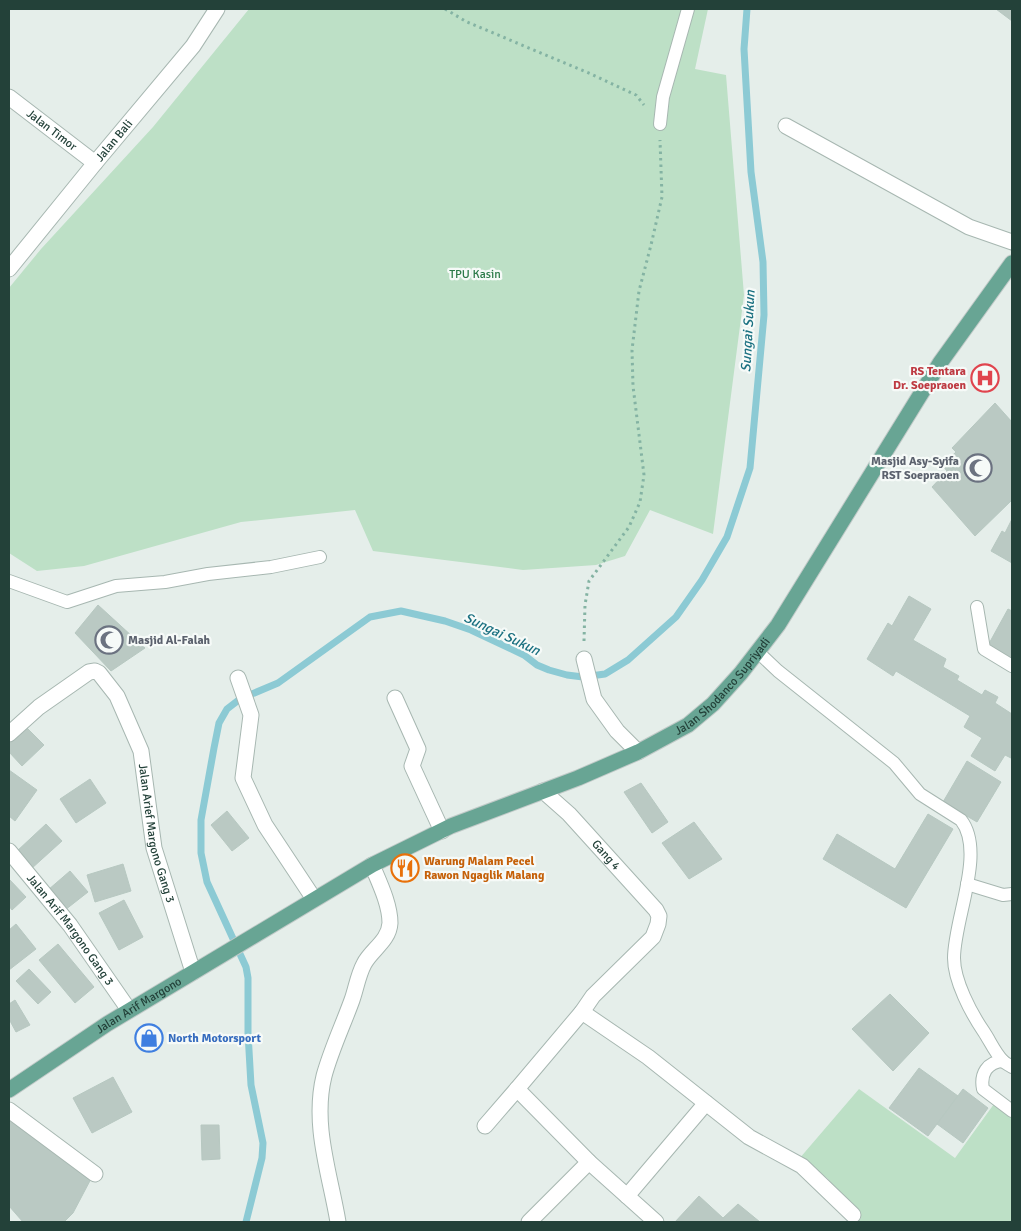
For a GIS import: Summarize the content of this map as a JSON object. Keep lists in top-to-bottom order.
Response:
{
  "streets": {
    "main road": ["Jalan Shodanco Supriyadi", "Jalan Arif Margono"],
    "street": [
      "Jalan Timor",
      "Jalan Bali",
      "Jalan Arief Margono Gang 3",
      "Gang 4",
      "Jalan Arif Margono Gang 3"
    ]
  },
  "crossings": [
    ["Jalan Timor", "Jalan Bali"],
    ["Jalan Shodanco Supriyadi", "Gang 4"],
    ["Jalan Shodanco Supriyadi", "Jalan Arif Margono"],
    ["Jalan Arief Margono Gang 3", "Jalan Arif Margono"],
    ["Jalan Arif Margono Gang 3", "Jalan Arif Margono"]
  ],
  "water": ["Sungai Sukun"],
  "parks": ["TPU Kasin"],
  "places": {
    "hospital": ["RS Tentara Dr. Soepraoen"],
    "mosque": ["Masjid Asy-Syifa RST Soepraoen", "Masjid Al-Falah"],
    "restaurant": ["Warung Malam Pecel Rawon Ngaglik Malang"],
    "shop": ["North Motorsport"]
  }
}
